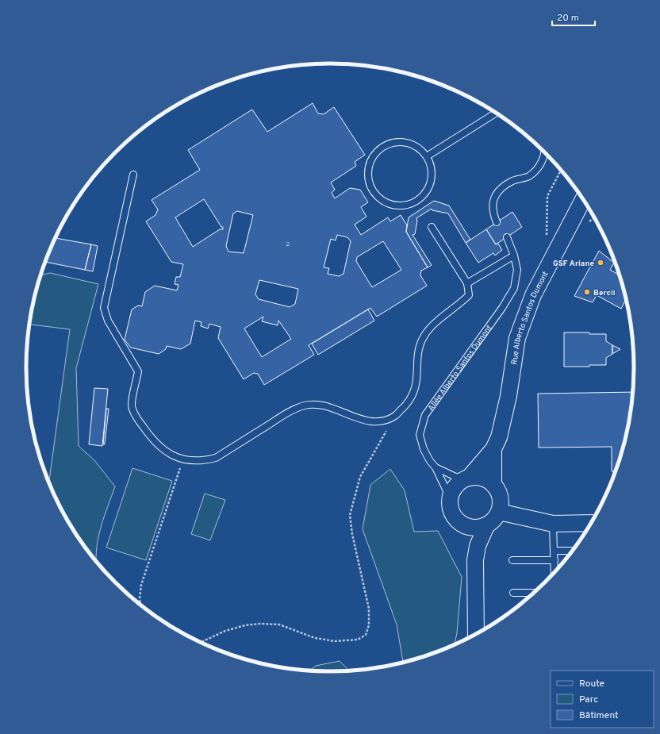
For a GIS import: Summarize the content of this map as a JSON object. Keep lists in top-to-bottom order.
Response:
{
  "streets": {
    "street": ["Rue Alberto Santos Dumont"],
    "lane": ["Allée Alberto Santos Dumont"]
  },
  "crossings": [
    ["Rue Alberto Santos Dumont", "Allée Alberto Santos Dumont"]
  ],
  "places": ["GSF Ariane", "Bercli"],
  "house_numbers": ["2"],
  "legend": ["Route", "Parc", "Bâtiment"],
  "scale_bar": "20 m"
}
